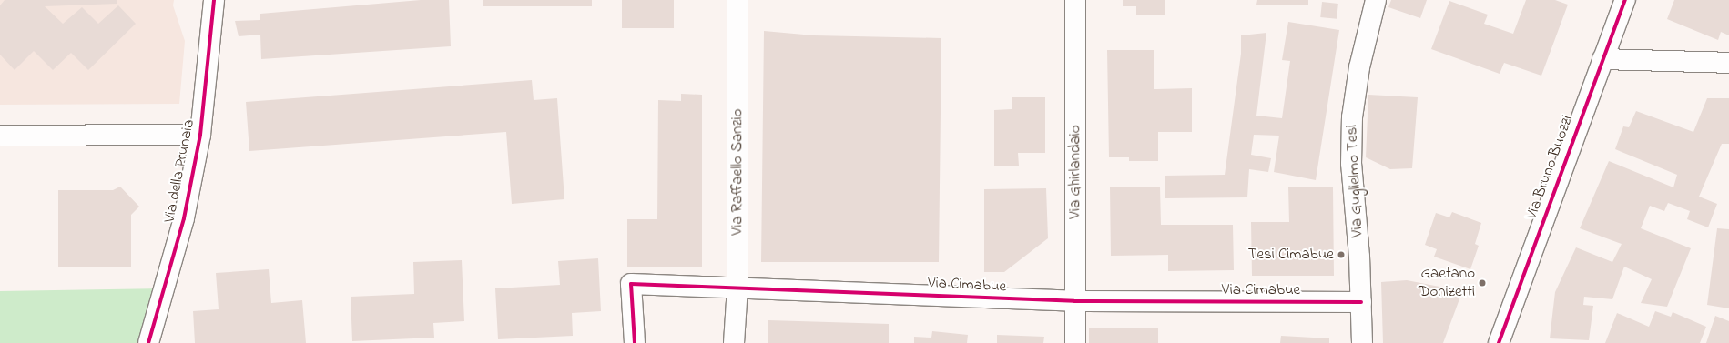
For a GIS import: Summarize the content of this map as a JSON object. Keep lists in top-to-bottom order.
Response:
{
  "streets": {
    "street": [
      "Via Bruno Buozzi",
      "Via della Prunaia",
      "Via Raffaello Sanzio",
      "Via Ghirlandaio",
      "Via Guglielmo Tesi",
      "Via Cimabue"
    ]
  },
  "crossings": [
    ["Via Raffaello Sanzio", "Via Cimabue"],
    ["Via Ghirlandaio", "Via Cimabue"],
    ["Via Guglielmo Tesi", "Via Cimabue"]
  ],
  "places": ["Tesi Cimabue", "Gaetano Donizetti"]
}
